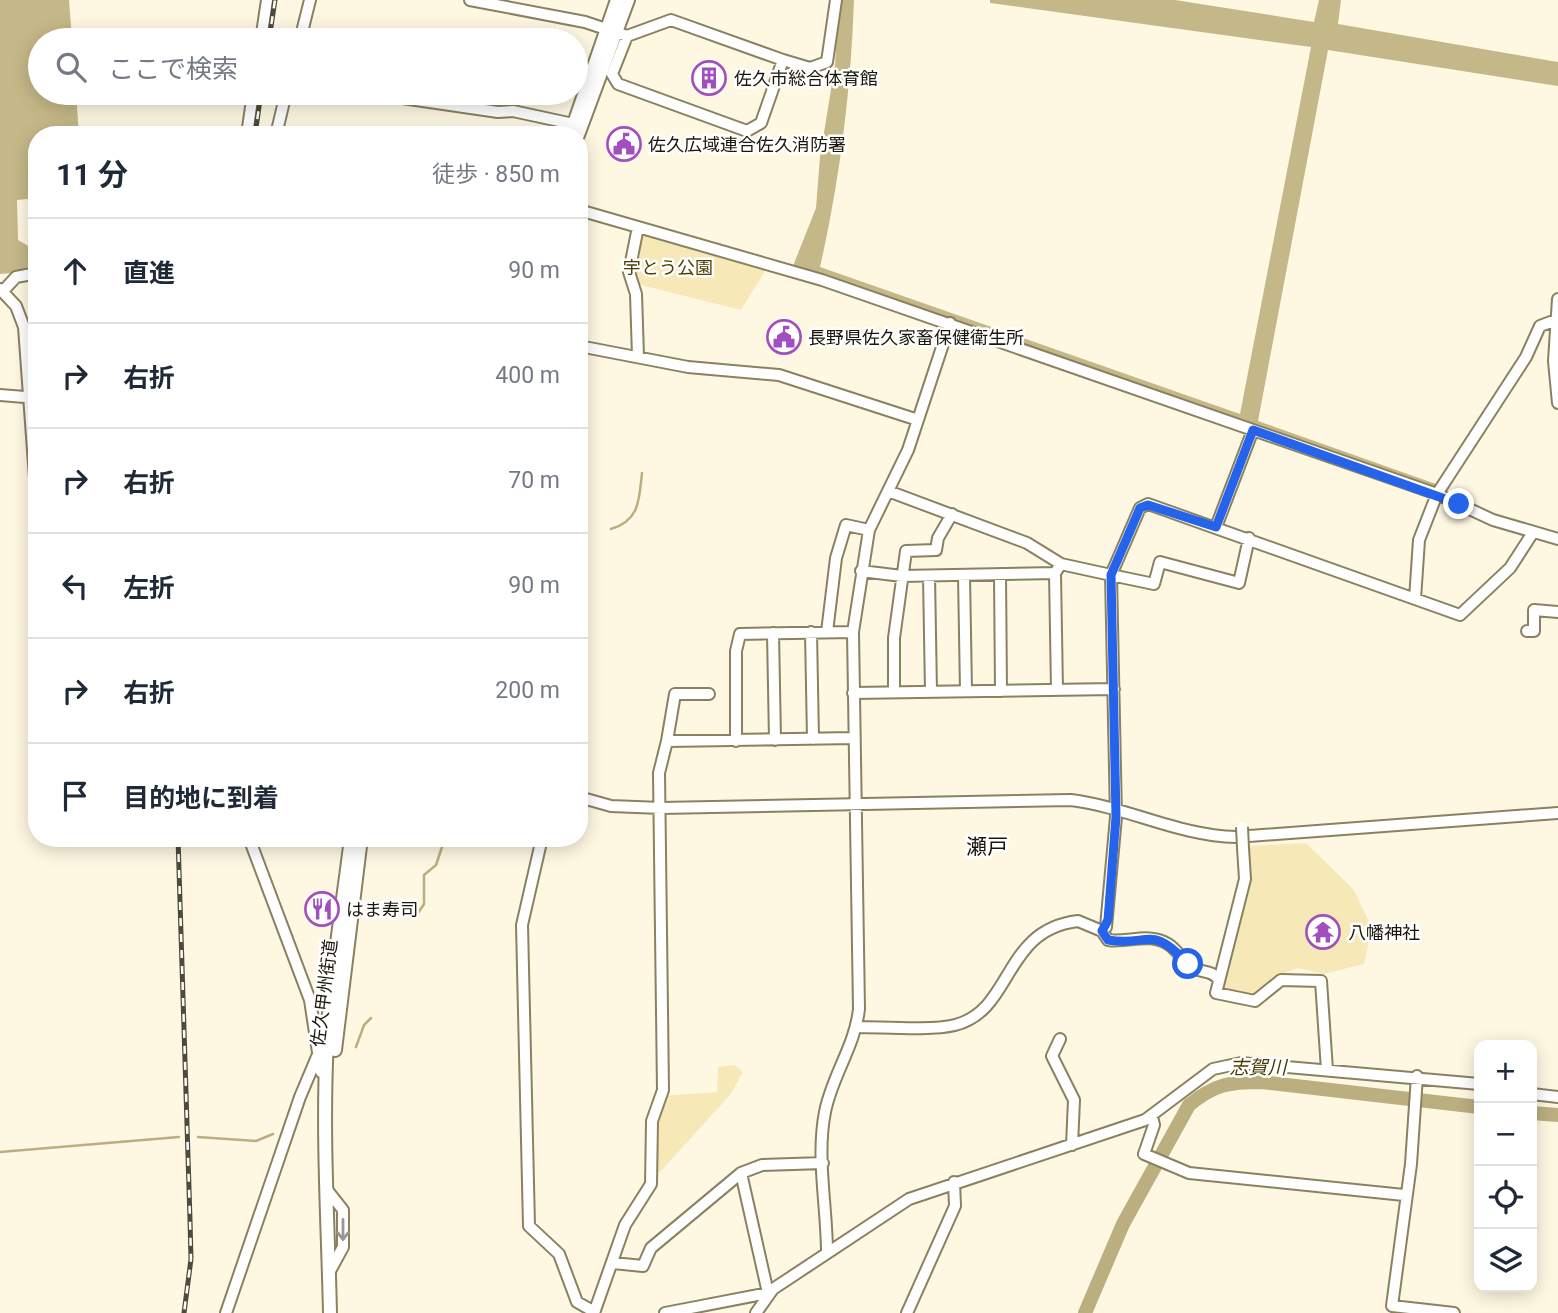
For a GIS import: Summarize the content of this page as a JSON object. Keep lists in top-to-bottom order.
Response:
{
  "streets": {
    "main road": ["佐久甲州街道"]
  },
  "districts": ["瀬戸"],
  "water": ["志賀川"],
  "parks": ["宇とう公園"],
  "places": {
    "building": ["佐久市総合体育館"],
    "public building": ["佐久広域連合佐久消防署", "長野県佐久家畜保健衛生所"],
    "restaurant": ["はま寿司"],
    "temple": ["八幡神社"]
  },
  "page": {
    "search": "ここで検索",
    "heading": ["11 分", "徒歩 · 850 m"],
    "list": [
      ["直進", "90 m"],
      ["右折", "400 m"],
      ["右折", "70 m"],
      ["左折", "90 m"],
      ["右折", "200 m"],
      "目的地に到着"
    ],
    "map_buttons": ["+", "−"]
  }
}
